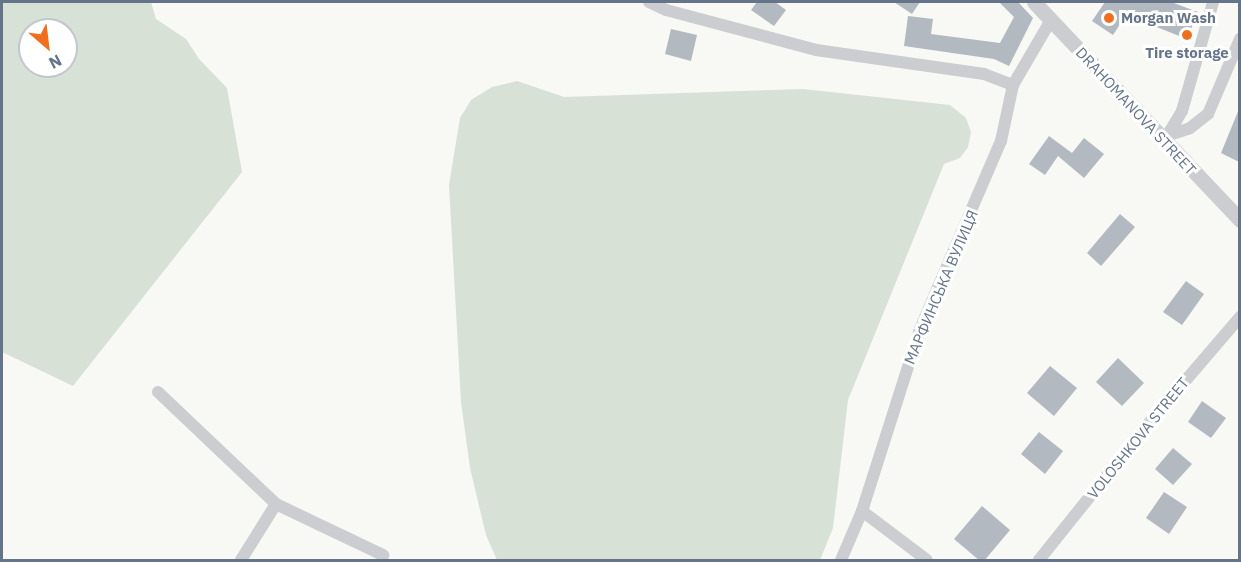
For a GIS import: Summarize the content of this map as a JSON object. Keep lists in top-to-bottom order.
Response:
{
  "streets": {
    "street": ["DRAHOMANOVA STREET", "МАРФИНСЬКА ВУЛИЦЯ", "VOLOSHKOVA STREET"]
  },
  "crossings": [
    ["DRAHOMANOVA STREET", "МАРФИНСЬКА ВУЛИЦЯ"]
  ],
  "places": ["Morgan Wash", "Tire storage"],
  "north": "bottom right"
}
